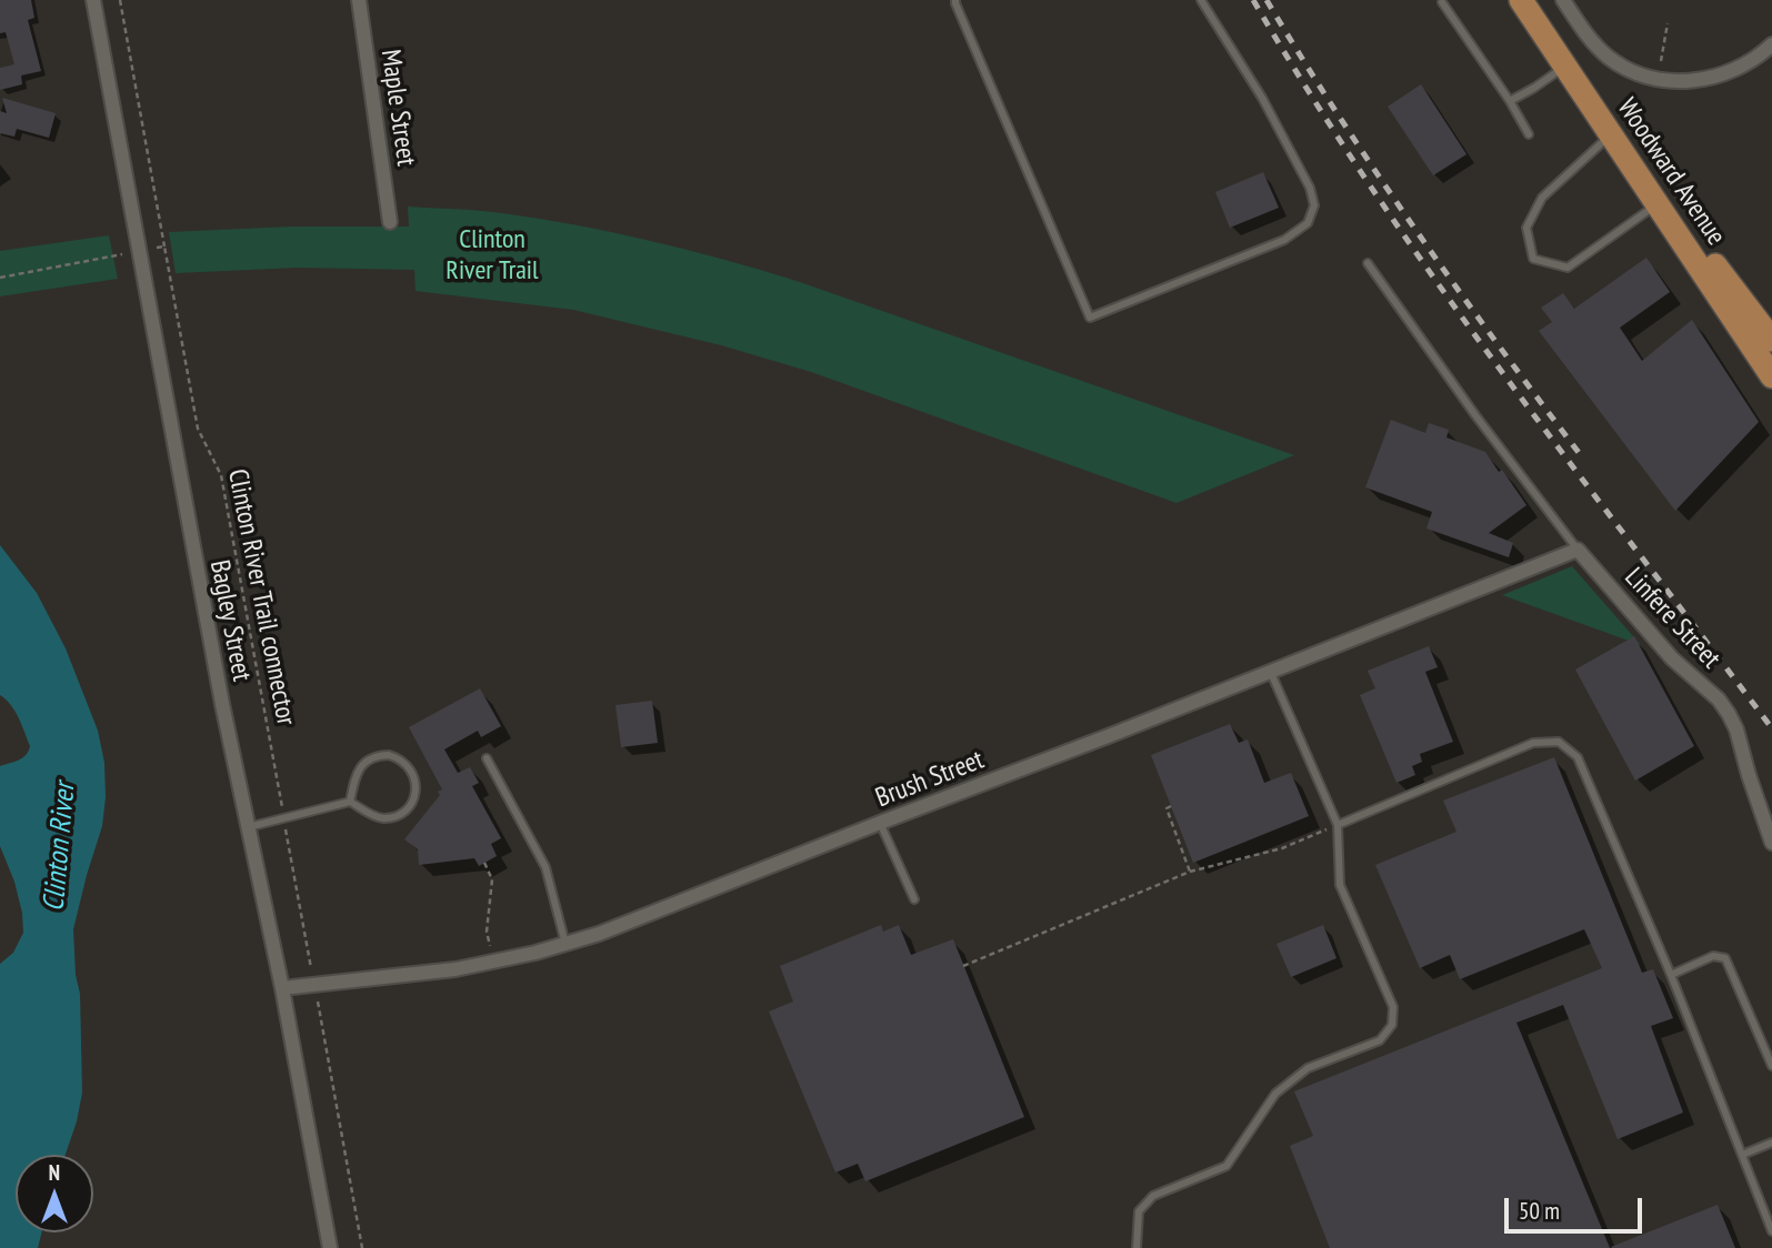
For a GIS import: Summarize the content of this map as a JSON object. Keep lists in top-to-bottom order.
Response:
{
  "streets": {
    "main road": ["Woodward Avenue"],
    "street": [
      "Maple Street",
      "Linfere Street",
      "Bagley Street",
      "Brush Street"
    ],
    "path": ["Clinton River Trail connector"]
  },
  "crossings": [
    ["Linfere Street", "Brush Street"],
    ["Bagley Street", "Brush Street"]
  ],
  "water": ["Clinton River"],
  "parks": ["Clinton River Trail"],
  "scale_bar": "50 m",
  "north": "top"
}
